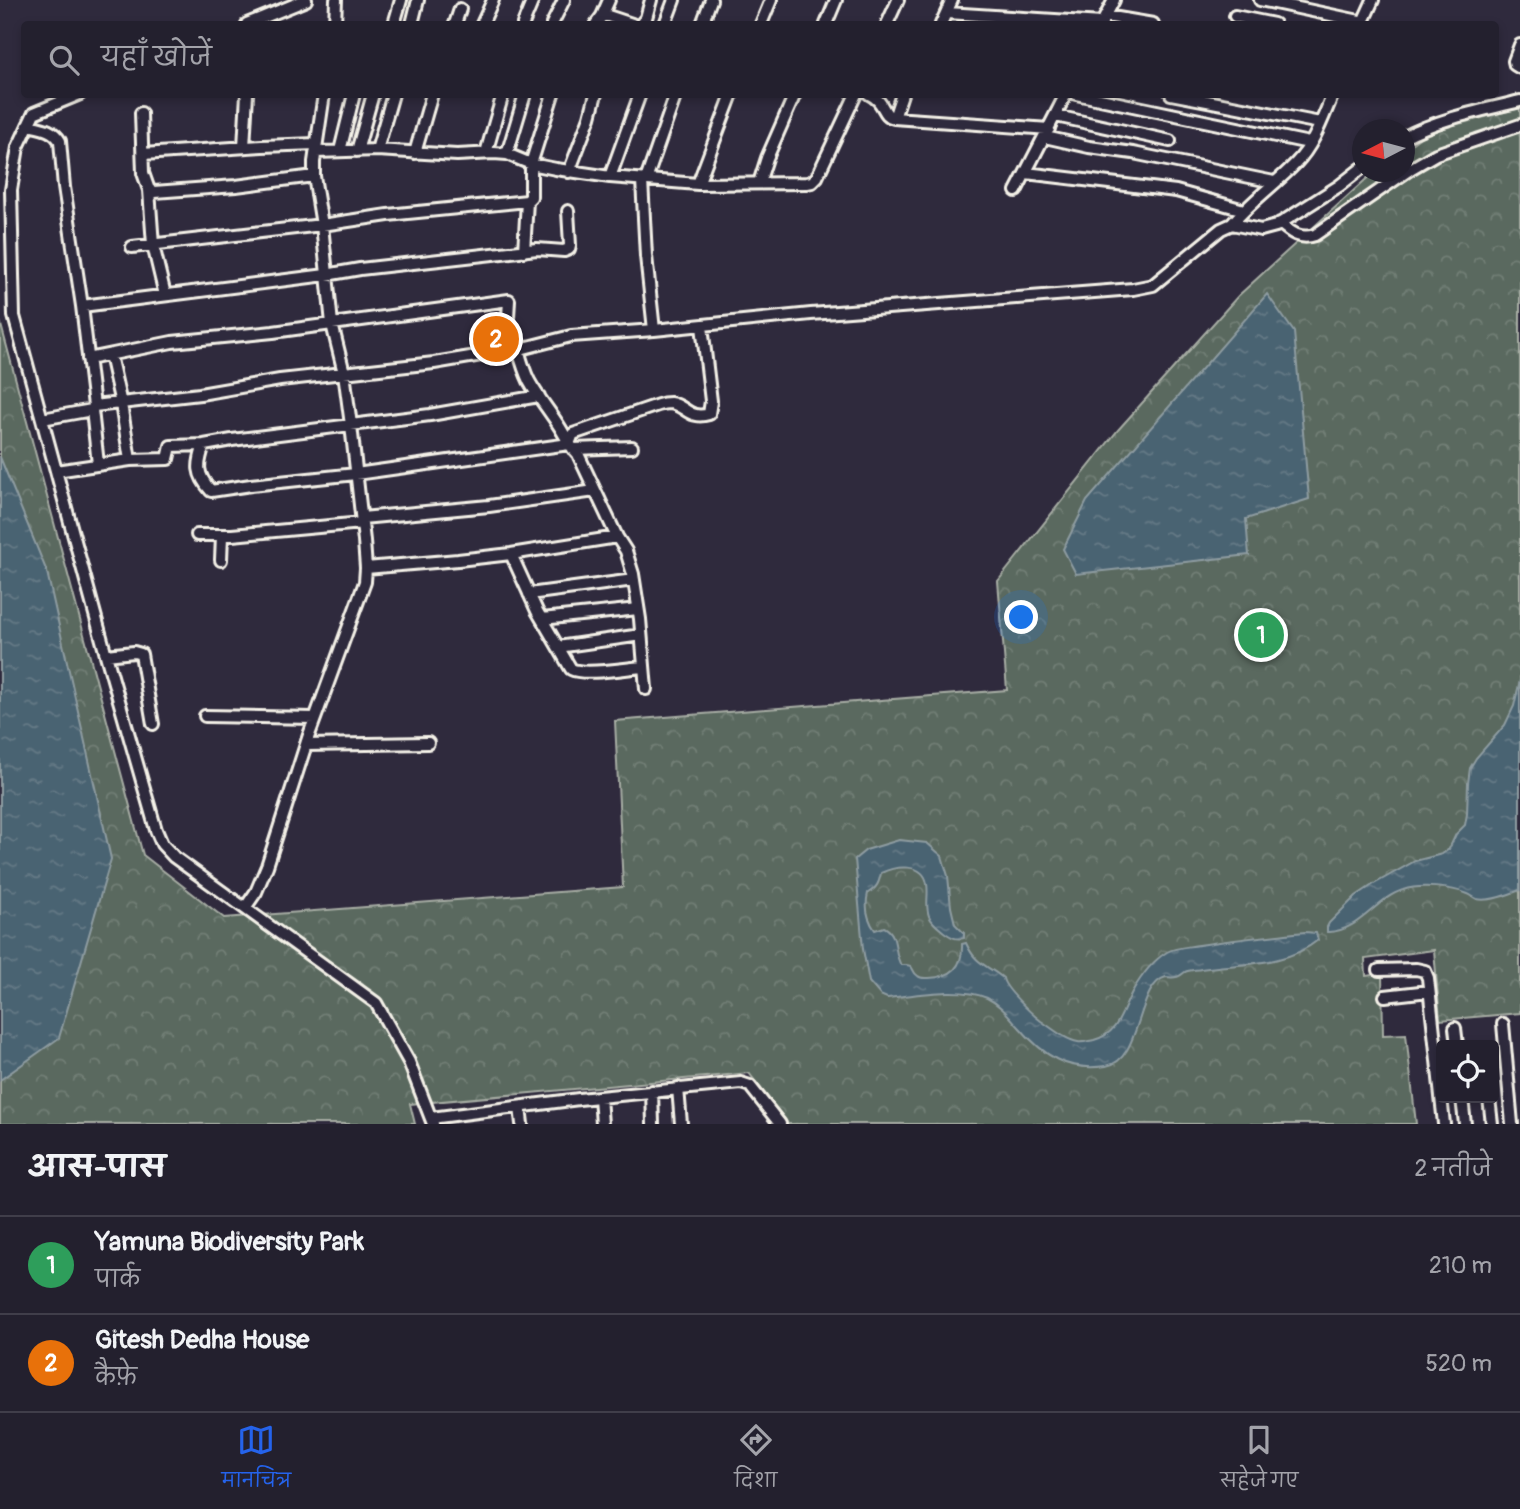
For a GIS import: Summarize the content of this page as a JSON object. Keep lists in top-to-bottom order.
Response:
{
  "north": "left",
  "page": {
    "search": "यहाँ खोजें",
    "pins": ["2", "1"],
    "heading": ["आस-पास", "2 नतीजे"],
    "list": [
      {
        "mark": "1",
        "name": "Yamuna Biodiversity Park",
        "note": "पार्क",
        "value": "210 m"
      },
      {
        "mark": "2",
        "name": "Gitesh Dedha House",
        "note": "कैफ़े",
        "value": "520 m"
      }
    ],
    "nav": ["मानचित्र", "दिशा", "सहेजे गए"]
  }
}
